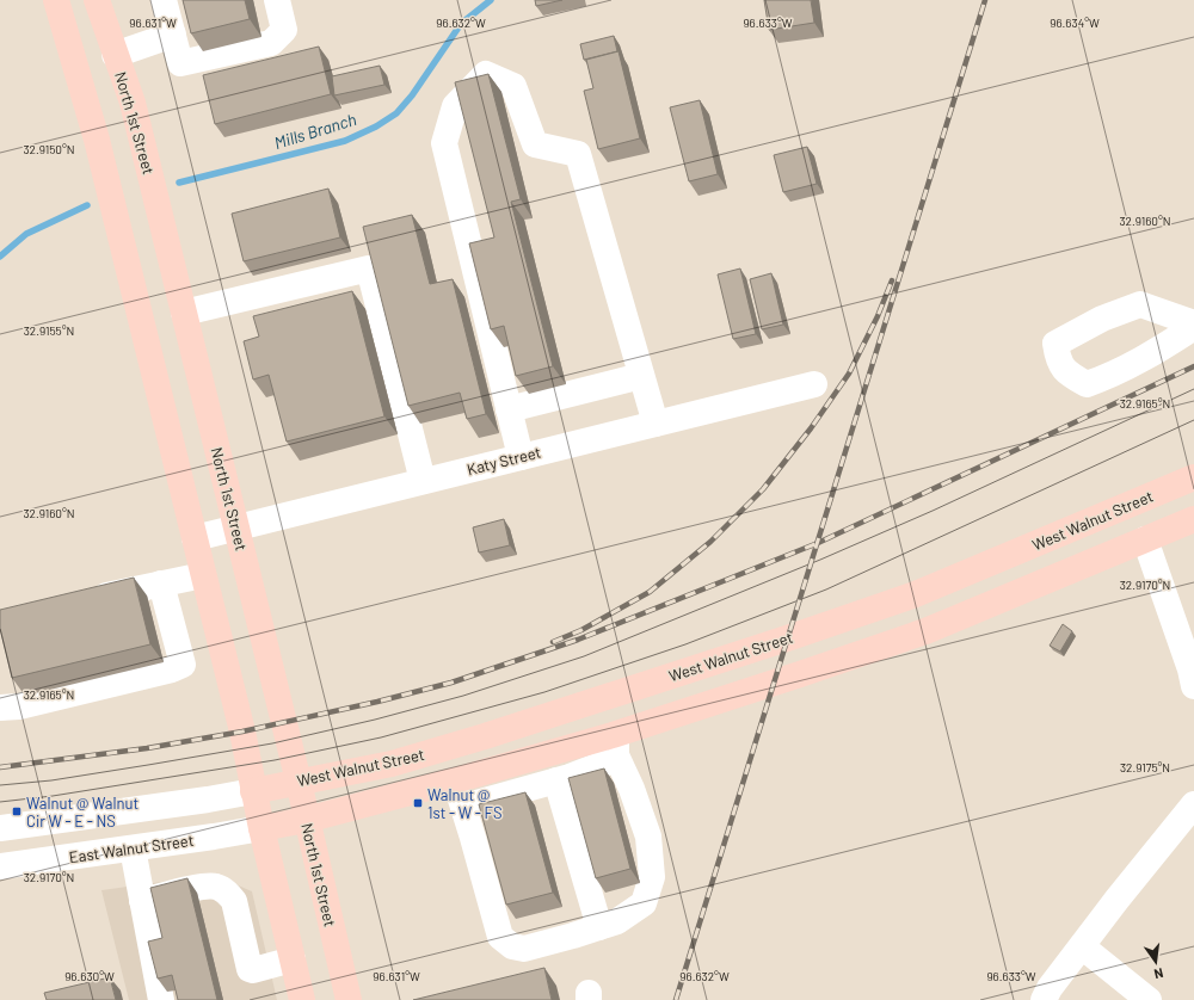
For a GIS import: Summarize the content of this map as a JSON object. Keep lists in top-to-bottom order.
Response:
{
  "streets": {
    "main road": ["North 1st Street", "West Walnut Street"],
    "street": ["Katy Street", "East Walnut Street"]
  },
  "crossings": [
    ["North 1st Street", "Katy Street"],
    ["North 1st Street", "West Walnut Street"]
  ],
  "water": ["Mills Branch"],
  "places": {
    "transit": ["Walnut @ 1st - W - FS", "Walnut @ Walnut Cir W - E - NS"]
  },
  "north": "bottom",
  "coordinates": [
    "96.634°W",
    "96.631°W",
    "96.632°W",
    "96.633°W",
    "32.9150°N",
    "32.9160°N",
    "32.9155°N",
    "32.9165°N",
    "32.9170°N",
    "32.9175°N",
    "96.630°W"
  ]
}
